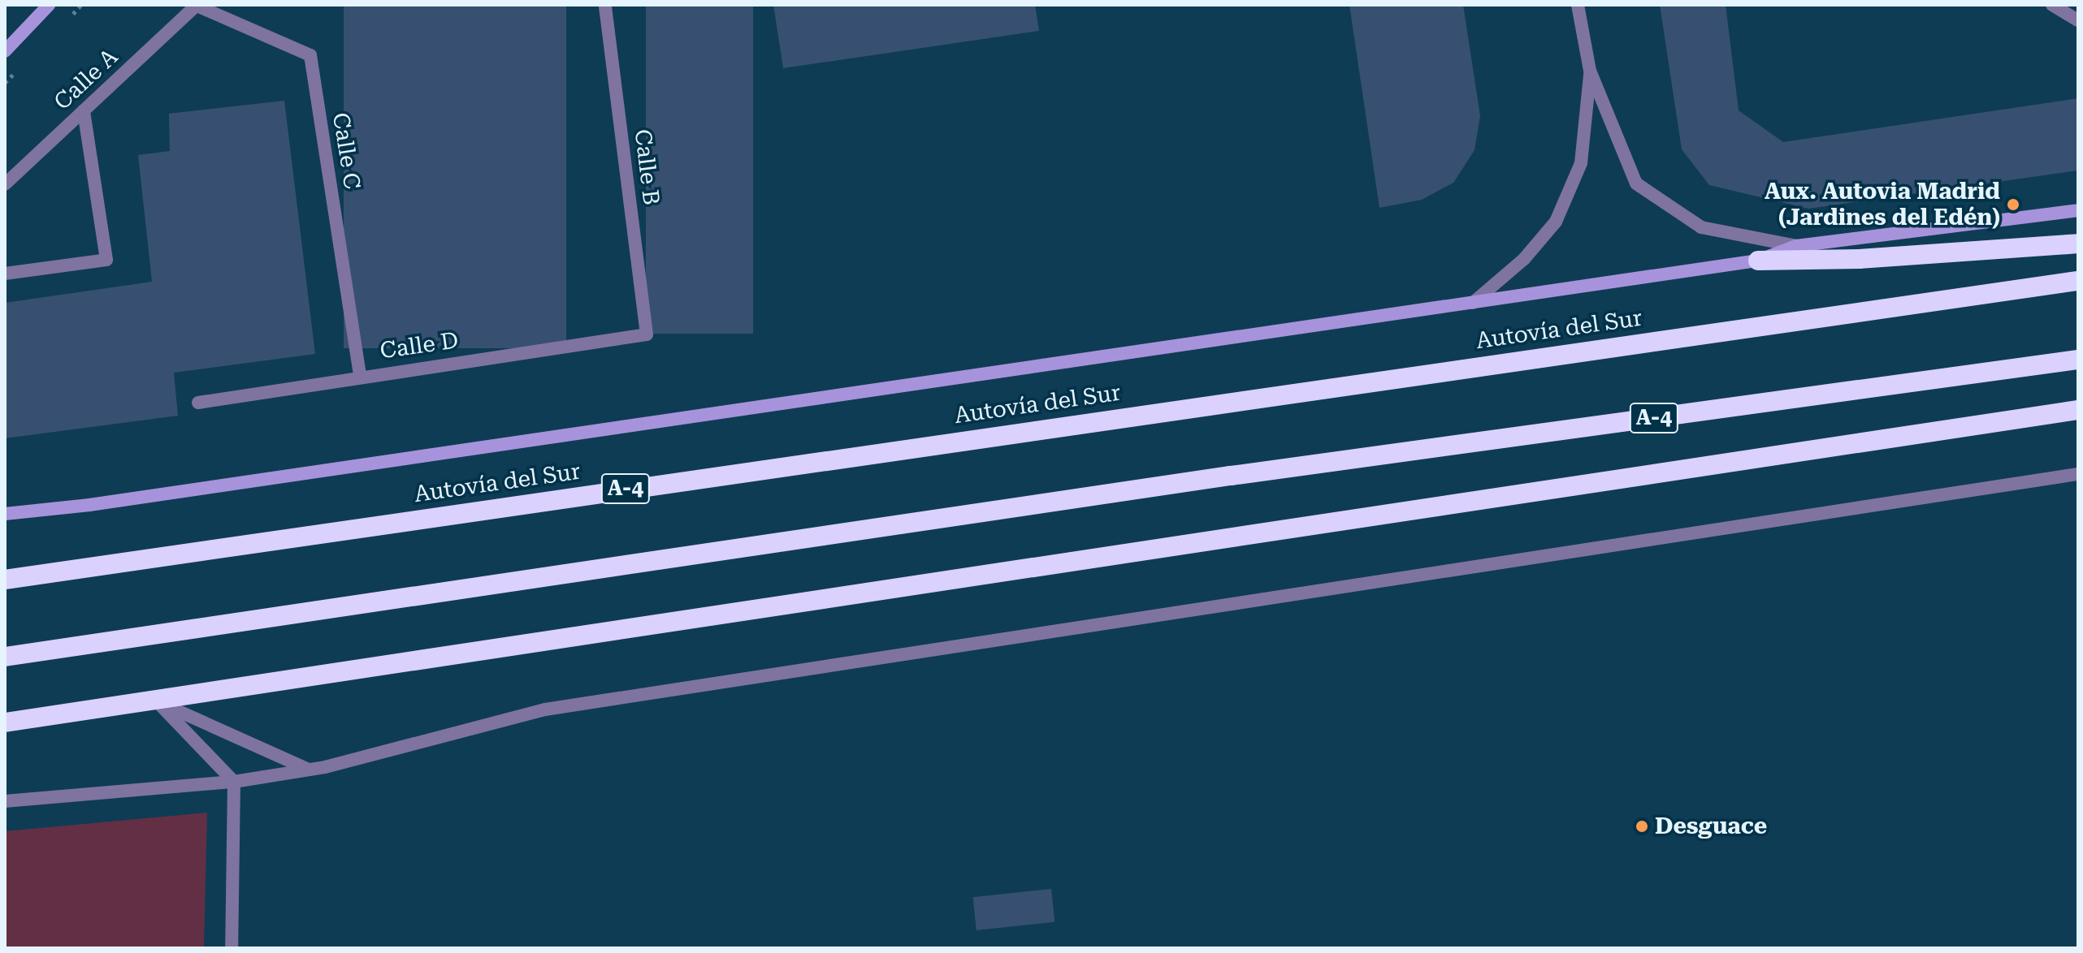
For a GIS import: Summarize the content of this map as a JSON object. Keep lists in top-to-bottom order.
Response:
{
  "streets": {
    "highway": ["Autovía del Sur", "A-4"],
    "street": [
      "Calle A",
      "Calle C",
      "Calle B",
      "Calle D"
    ]
  },
  "crossings": [
    ["Calle A", "Calle C"],
    ["Calle C", "Calle D"],
    ["Calle B", "Calle D"]
  ],
  "places": ["Aux. Autovia Madrid (Jardines del Edén)", "Desguace"]
}
